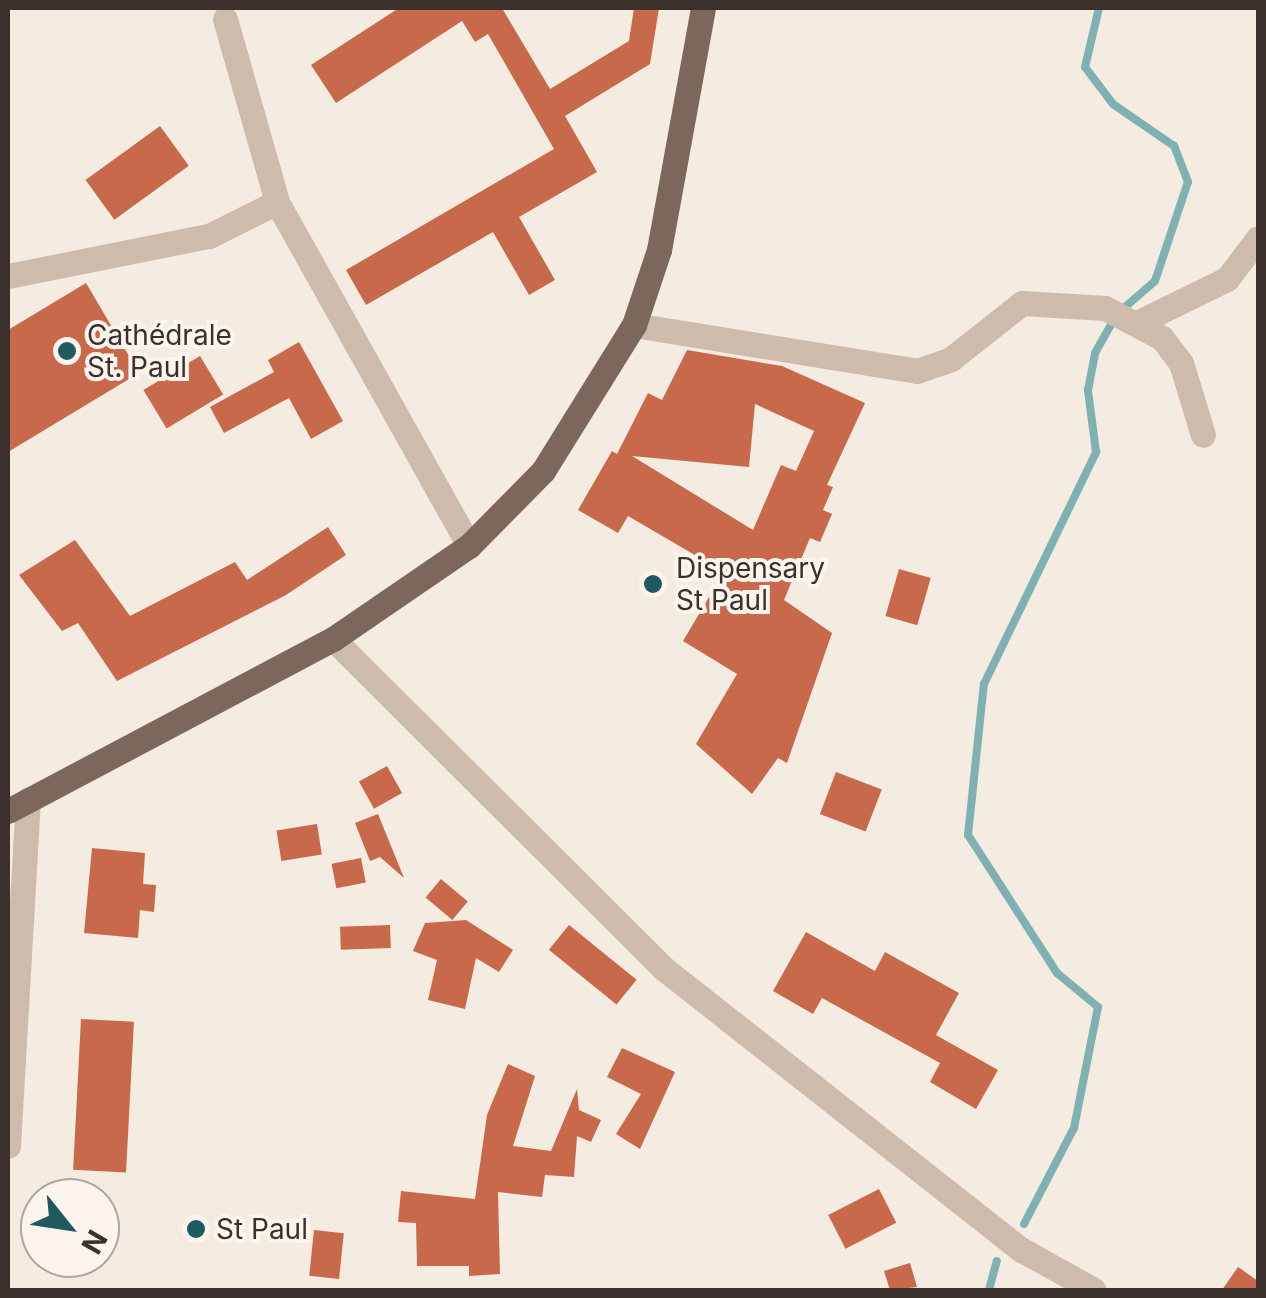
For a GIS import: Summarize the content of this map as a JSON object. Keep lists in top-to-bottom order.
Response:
{
  "places": ["Cathédrale St. Paul", "Dispensary St Paul", "St Paul"],
  "north": "bottom right"
}
